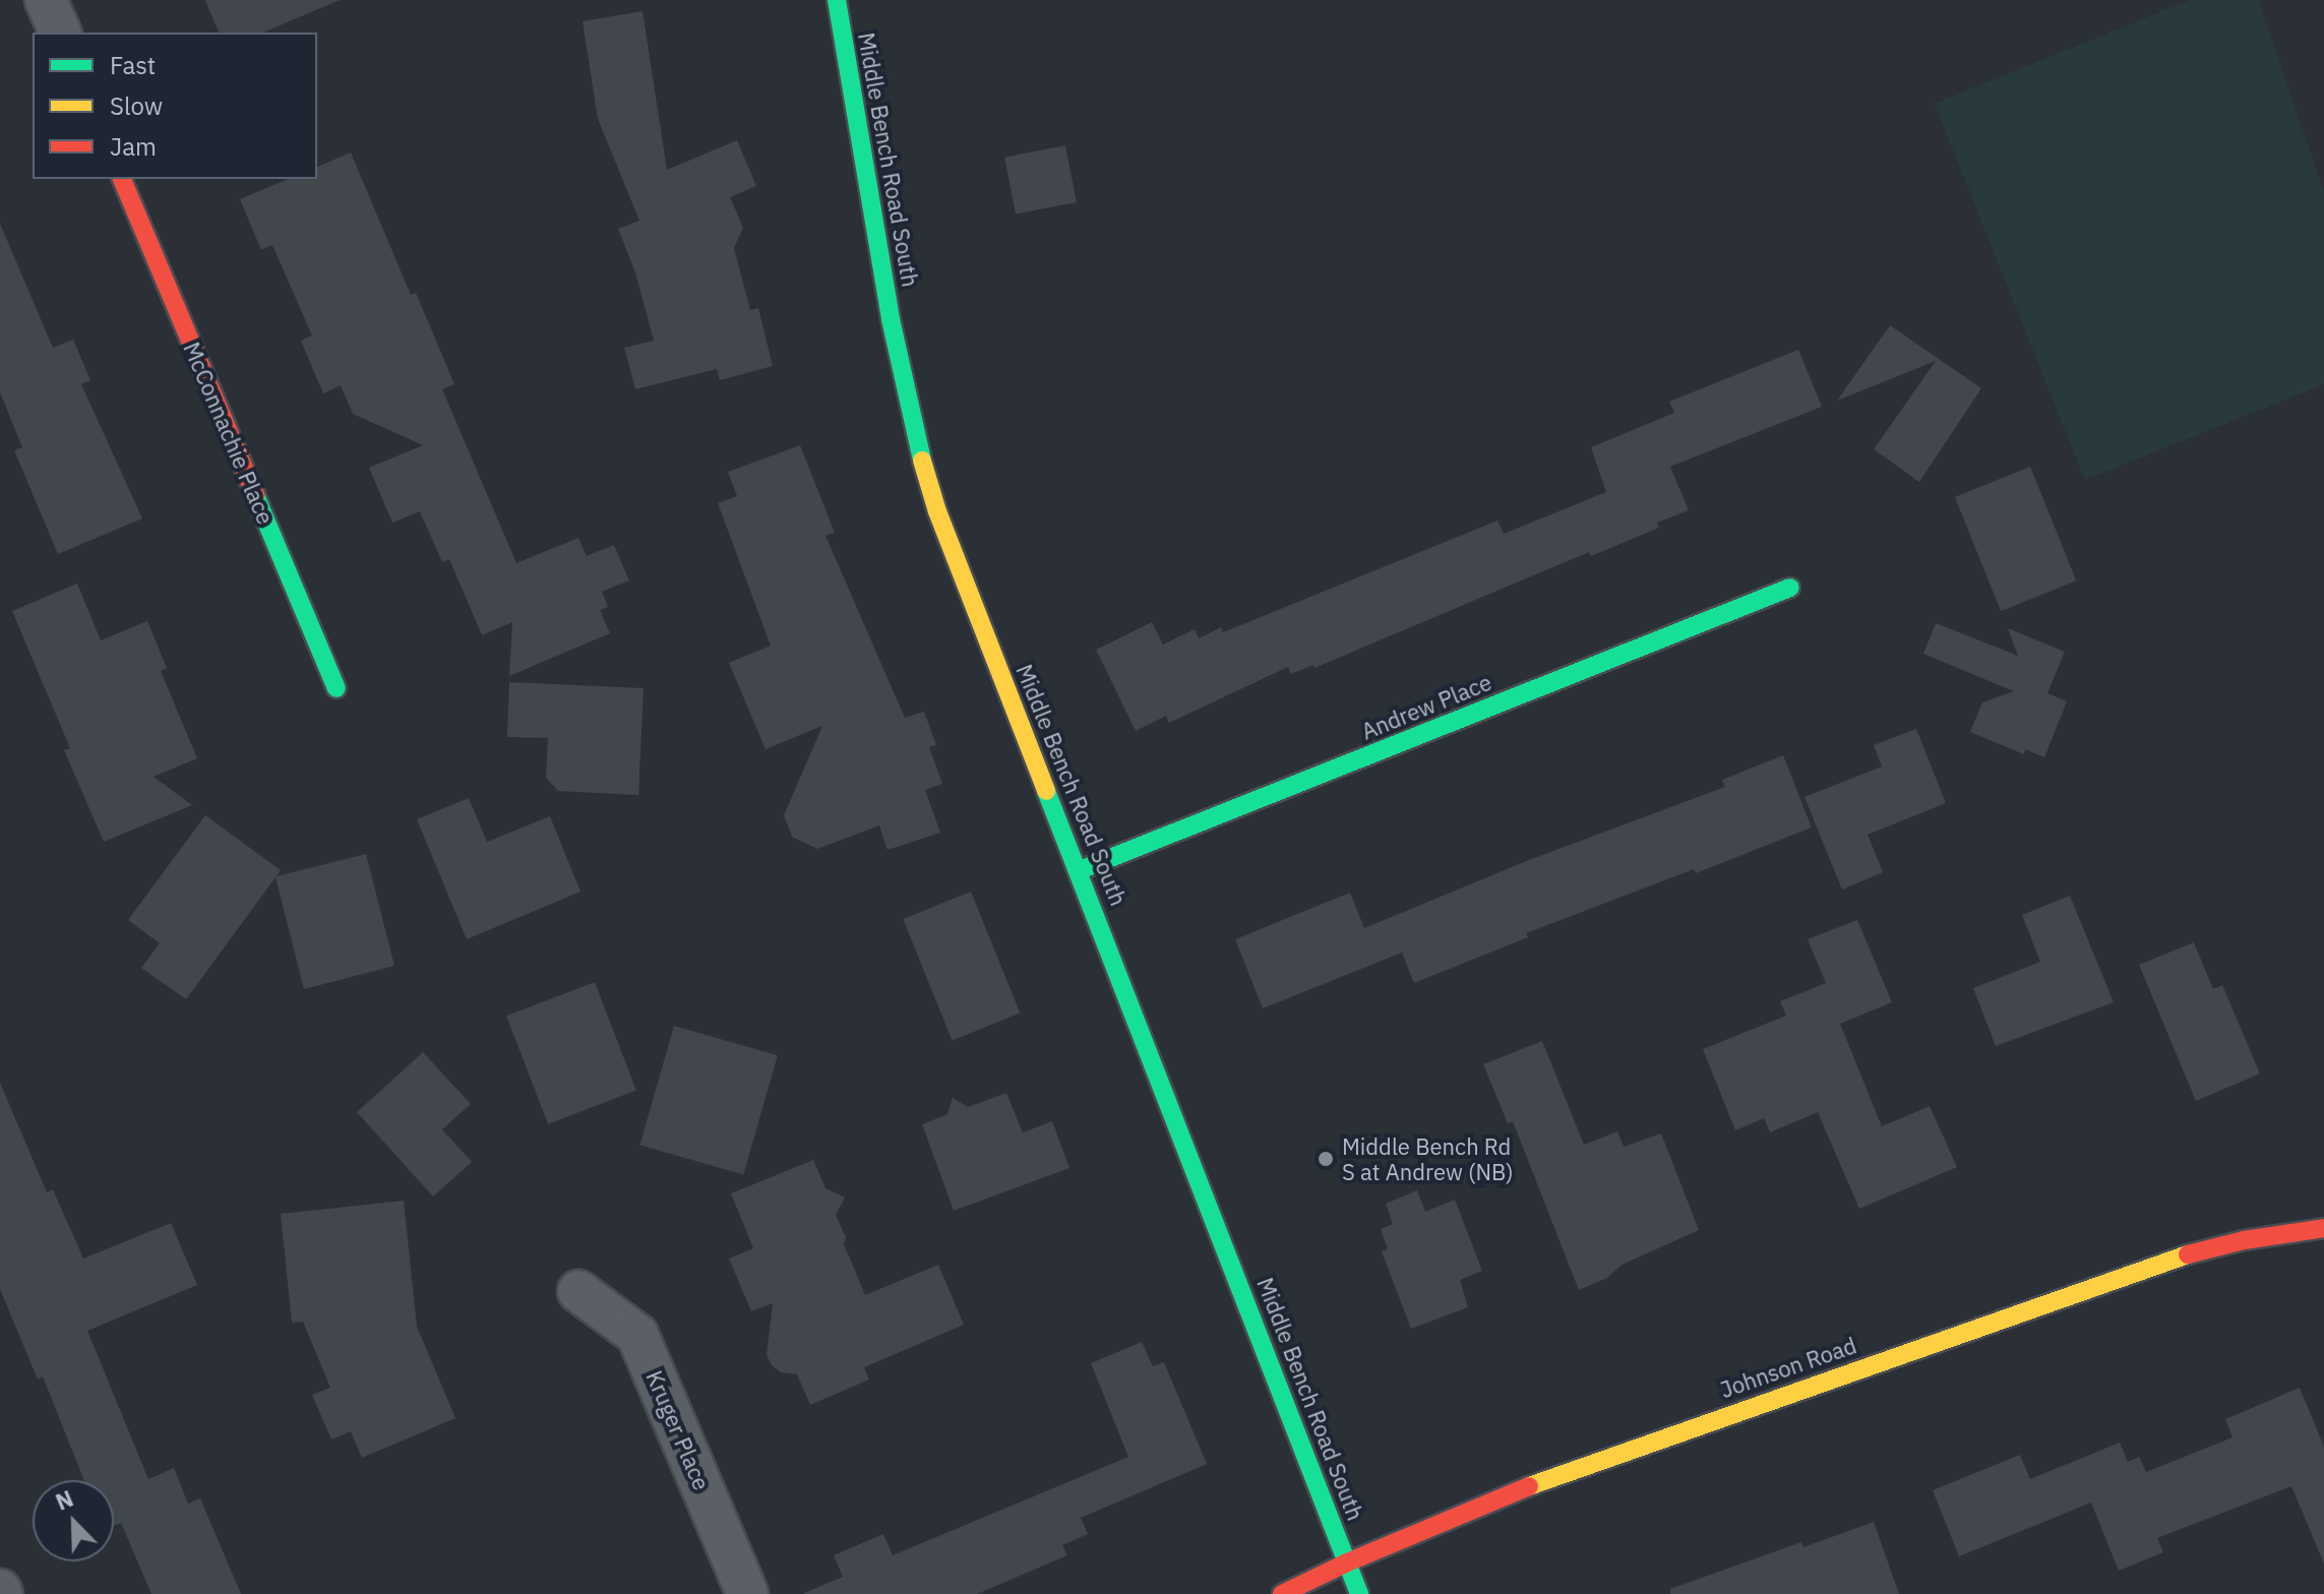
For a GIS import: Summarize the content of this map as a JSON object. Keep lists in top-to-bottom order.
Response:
{
  "streets": {
    "street": [
      "Middle Bench Road South",
      "McConnachie Place",
      "Andrew Place",
      "Johnson Road",
      "Kruger Place"
    ]
  },
  "crossings": [
    ["Middle Bench Road South", "Andrew Place"],
    ["Middle Bench Road South", "Johnson Road"]
  ],
  "places": ["Middle Bench Rd S at Andrew (NB)"],
  "legend": ["Fast", "Slow", "Jam"],
  "north": "top left"
}
